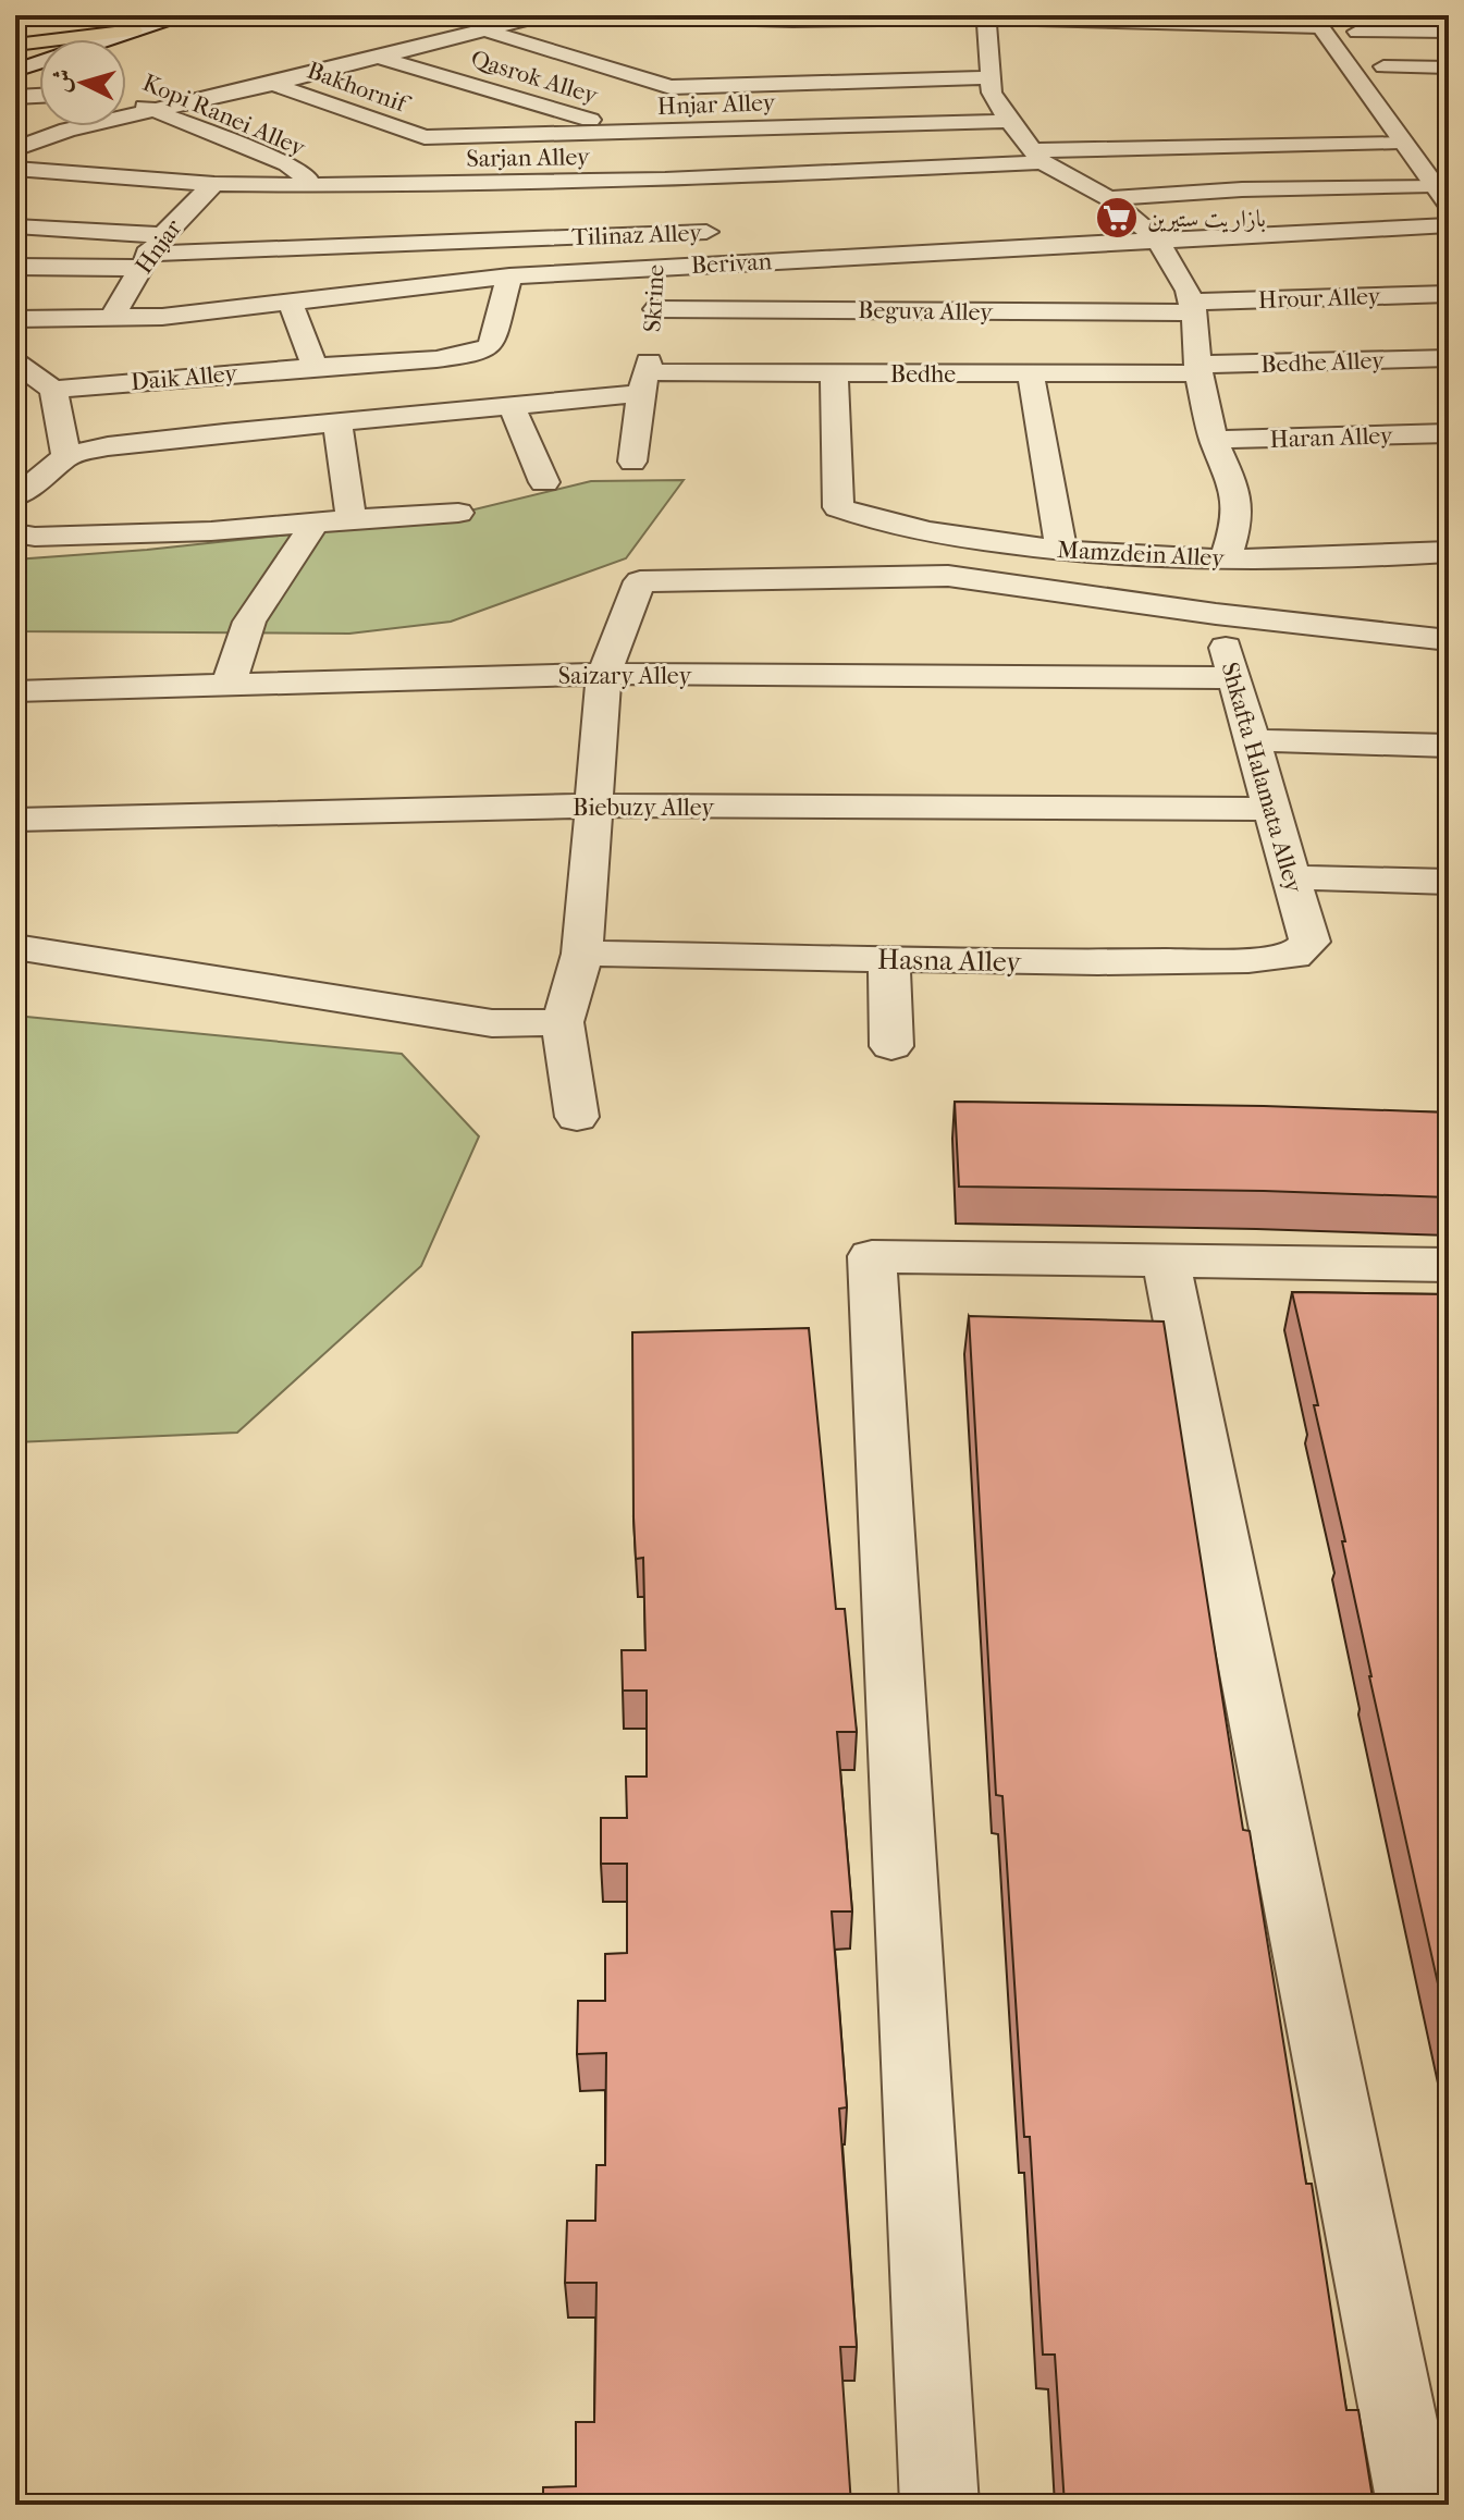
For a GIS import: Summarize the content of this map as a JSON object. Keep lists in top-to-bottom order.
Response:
{
  "streets": {
    "street": [
      "Qasrok Alley",
      "Bakhornif",
      "Hnjar Alley",
      "Kopi Ranei Alley",
      "Sarjan Alley",
      "Tilinaz Alley",
      "Hnjar",
      "Berivan",
      "Hrour Alley",
      "Skrine",
      "Beguva Alley",
      "Bedhe Alley",
      "Bedhe",
      "Daik Alley",
      "Haran Alley",
      "Mamzdein Alley",
      "Saizary Alley",
      "Shkafta Halamata Alley",
      "Biebuzy Alley",
      "Hasna Alley"
    ]
  },
  "crossings": [
    ["Qasrok Alley", "Hnjar Alley"],
    ["Bakhornif", "Hnjar Alley"],
    ["Hnjar Alley", "Skrine"],
    ["Kopi Ranei Alley", "Sarjan Alley"],
    ["Sarjan Alley", "Hnjar"],
    ["Sarjan Alley", "Skrine"],
    ["Tilinaz Alley", "Hnjar"],
    ["Tilinaz Alley", "Skrine"],
    ["Hnjar", "Berivan"],
    ["Berivan", "Skrine"],
    ["Berivan", "Daik Alley"],
    ["Hrour Alley", "Beguva Alley"],
    ["Skrine", "Beguva Alley"],
    ["Skrine", "Bedhe"],
    ["Bedhe Alley", "Bedhe"],
    ["Bedhe", "Mamzdein Alley"],
    ["Saizary Alley", "Shkafta Halamata Alley"],
    ["Shkafta Halamata Alley", "Biebuzy Alley"],
    ["Shkafta Halamata Alley", "Hasna Alley"]
  ],
  "places": {
    "supermarket": ["بازاريت ستيرين"]
  },
  "north": "left"
}
